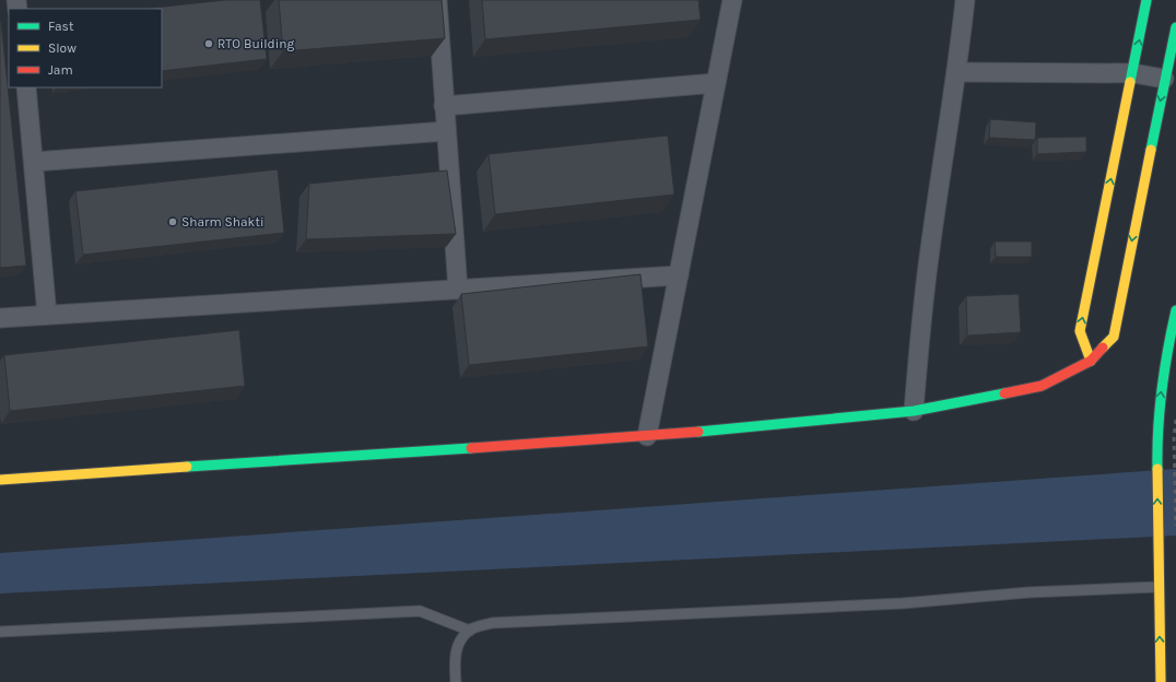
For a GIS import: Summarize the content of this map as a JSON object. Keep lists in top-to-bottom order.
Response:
{
  "places": ["RTO Building", "Sharm Shakti"],
  "legend": ["Fast", "Slow", "Jam"]
}
